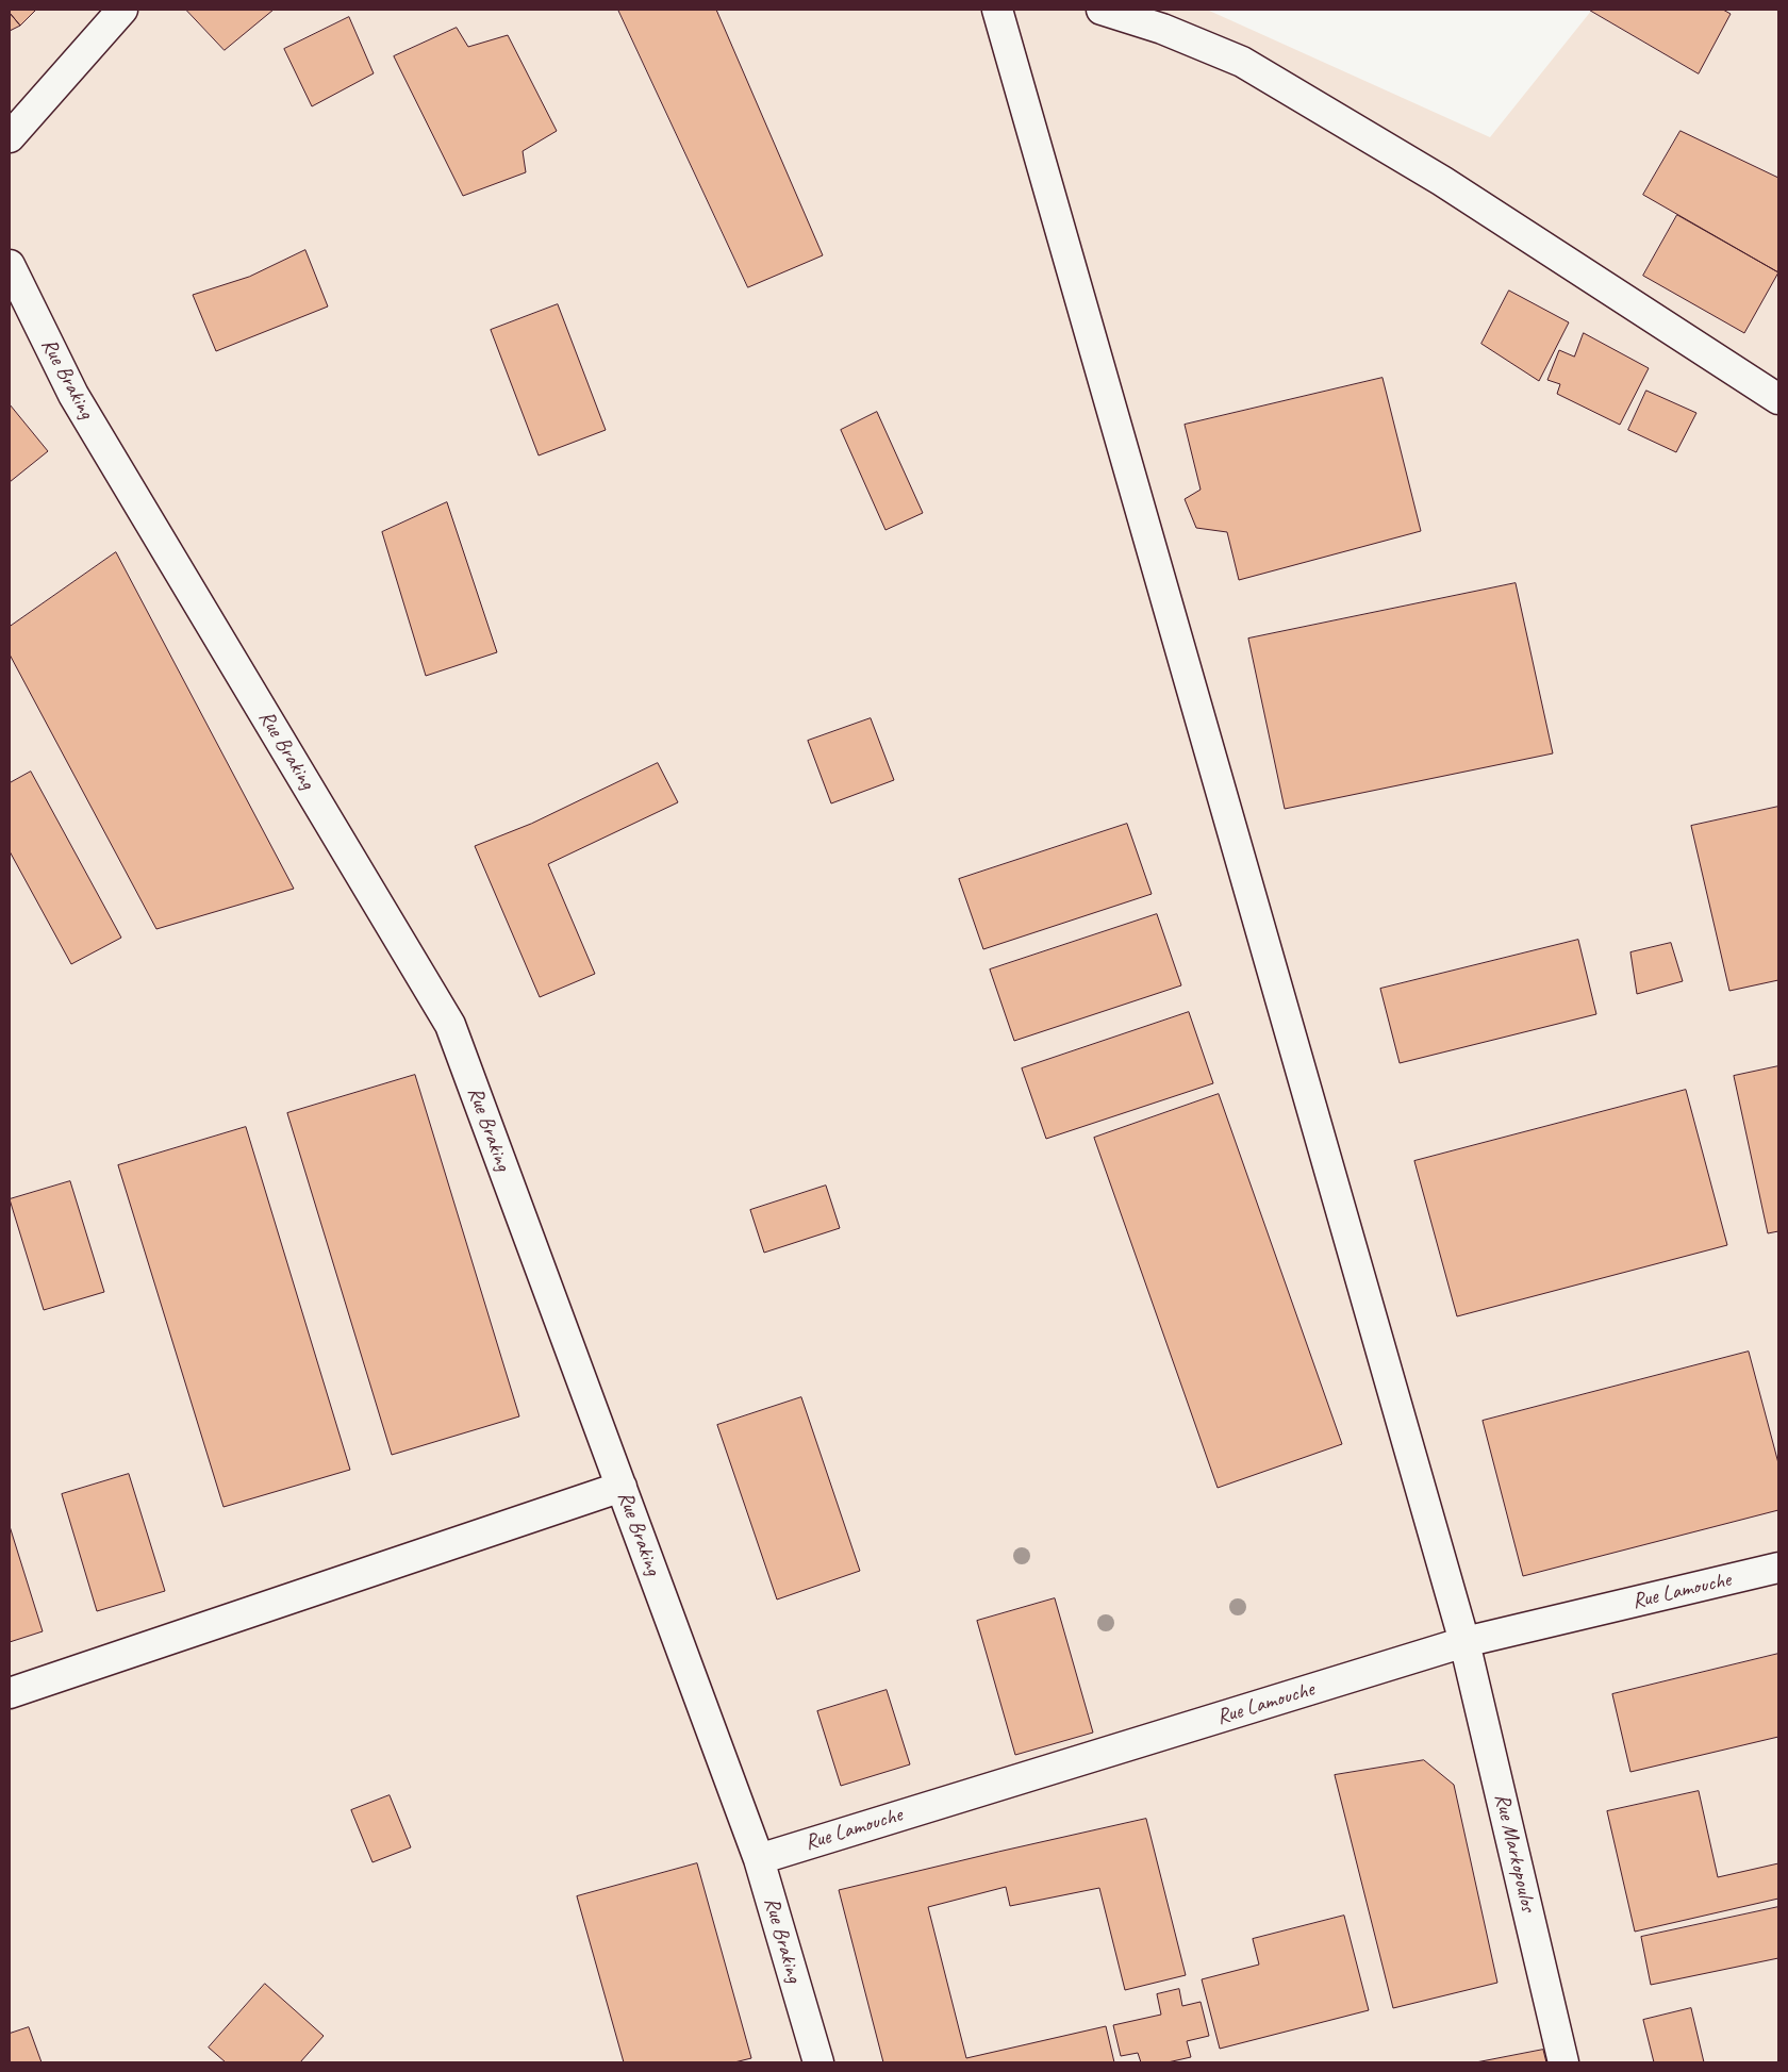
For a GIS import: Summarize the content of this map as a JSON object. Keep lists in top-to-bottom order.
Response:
{
  "streets": {
    "street": ["Rue Braking", "Rue Lamouche", "Rue Markopoulos"]
  },
  "crossings": [
    ["Rue Braking", "Rue Lamouche"],
    ["Rue Lamouche", "Rue Markopoulos"]
  ]
}
